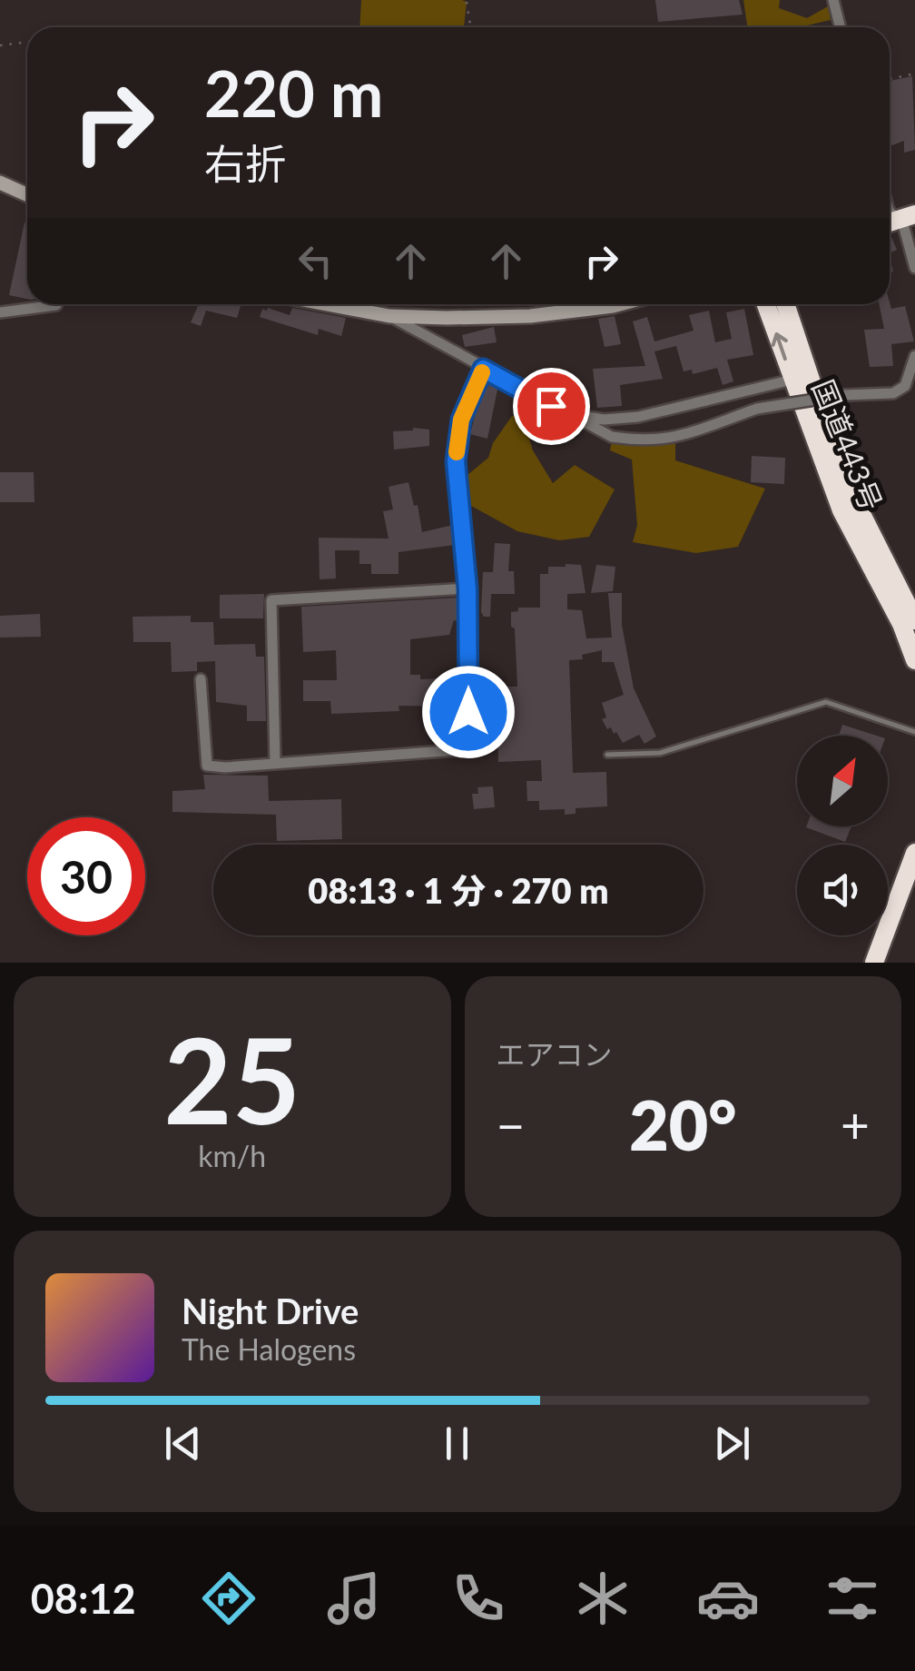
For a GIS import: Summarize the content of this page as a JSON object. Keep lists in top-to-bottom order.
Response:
{
  "streets": {
    "highway": ["国道443号"]
  },
  "north": "top right",
  "page": {
    "turn": ["220 m", "右折"],
    "limit": "30",
    "trip": "08:13 · 1 分 · 270 m",
    "tile": [
      ["25", "km/h"],
      "エアコン"
    ],
    "heat": ["−", "20°", "+"],
    "song": ["Night Drive", "The Halogens"],
    "tabs": "08:12"
  }
}
